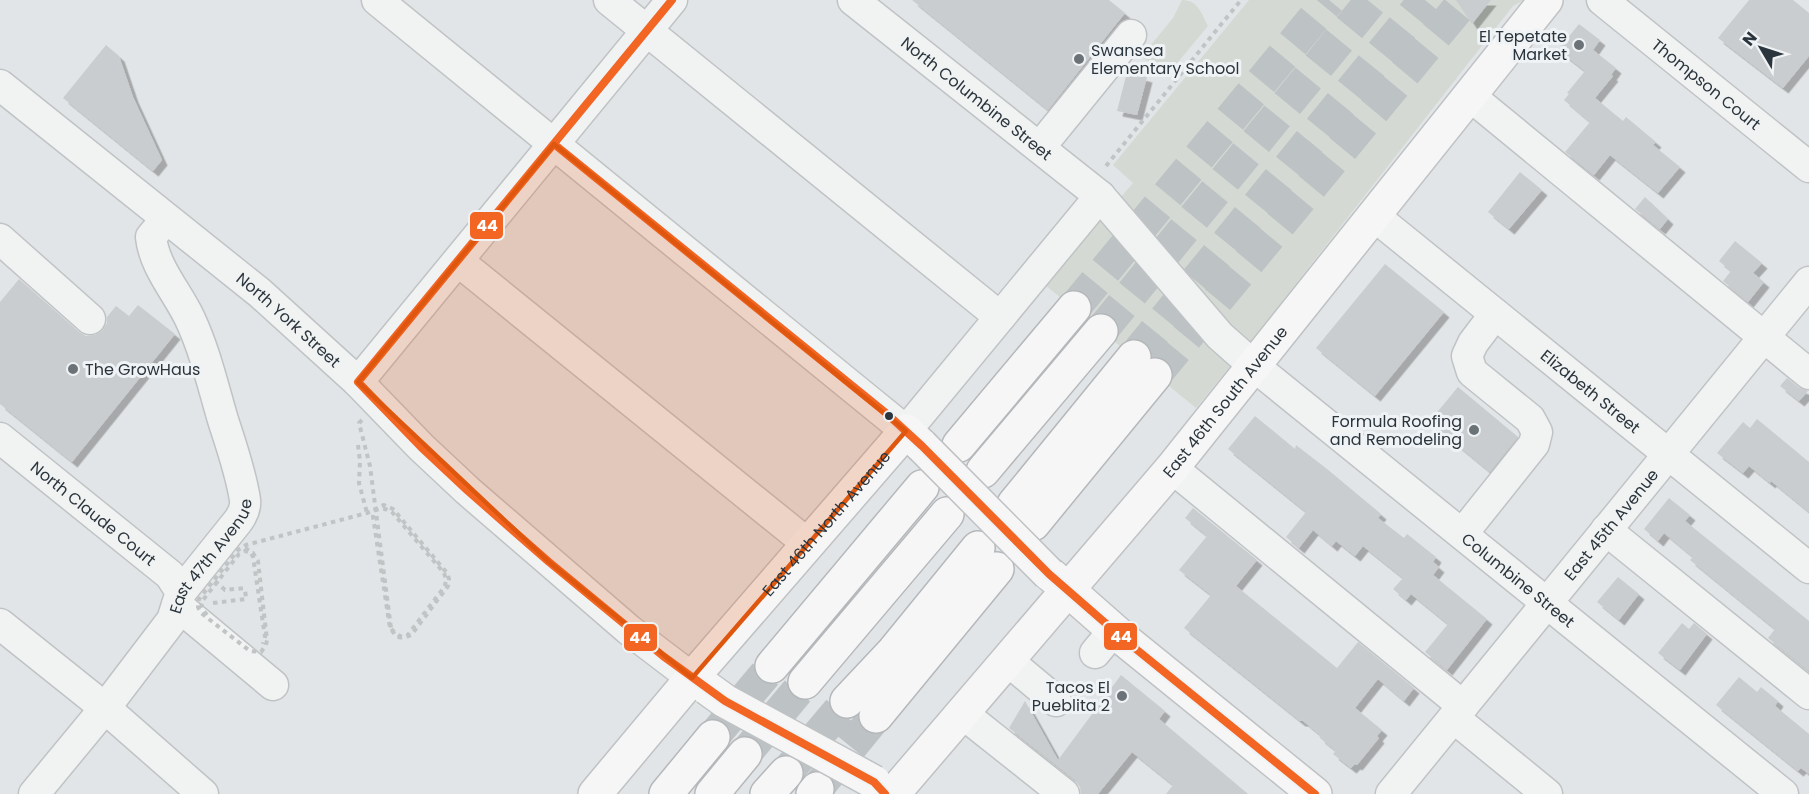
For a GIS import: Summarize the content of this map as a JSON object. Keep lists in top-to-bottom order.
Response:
{
  "streets": {
    "main road": ["North York Street", "East 46th South Avenue", "East 46th North Avenue"],
    "street": [
      "Thompson Court",
      "North Columbine Street",
      "Elizabeth Street",
      "North Claude Court",
      "East 45th Avenue",
      "East 47th Avenue",
      "Columbine Street"
    ]
  },
  "crossings": [
    ["North Columbine Street", "East 46th South Avenue"],
    ["North Columbine Street", "East 46th North Avenue"],
    ["North Columbine Street", "Columbine Street"],
    ["North York Street", "East 46th South Avenue"],
    ["North York Street", "East 46th North Avenue"],
    ["North York Street", "East 47th Avenue"],
    ["Elizabeth Street", "East 46th South Avenue"],
    ["Elizabeth Street", "East 45th Avenue"],
    ["East 46th South Avenue", "Columbine Street"],
    ["North Claude Court", "East 47th Avenue"],
    ["East 45th Avenue", "Columbine Street"]
  ],
  "places": [
    "El Tepetate Market",
    "Swansea Elementary School",
    "The GrowHaus",
    "Formula Roofing and Remodeling",
    "Tacos El Pueblita 2"
  ],
  "lines": ["transit line 44"],
  "north": "top left"
}
